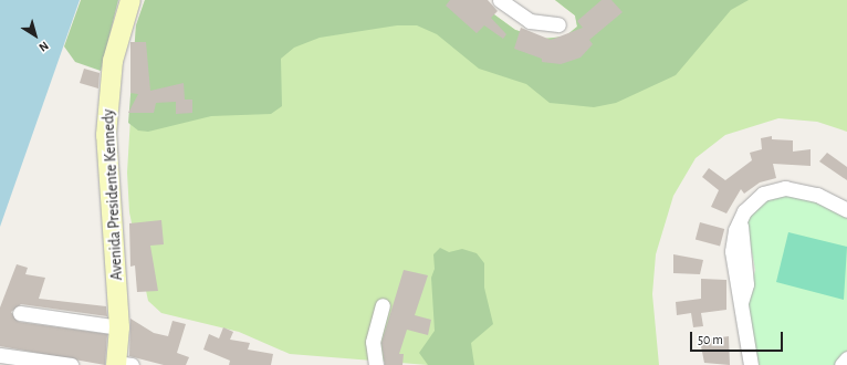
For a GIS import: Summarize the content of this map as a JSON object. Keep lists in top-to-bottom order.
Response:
{
  "streets": {
    "main road": ["Avenida Presidente Kennedy"]
  },
  "scale_bar": "50 m",
  "north": "bottom right"
}
